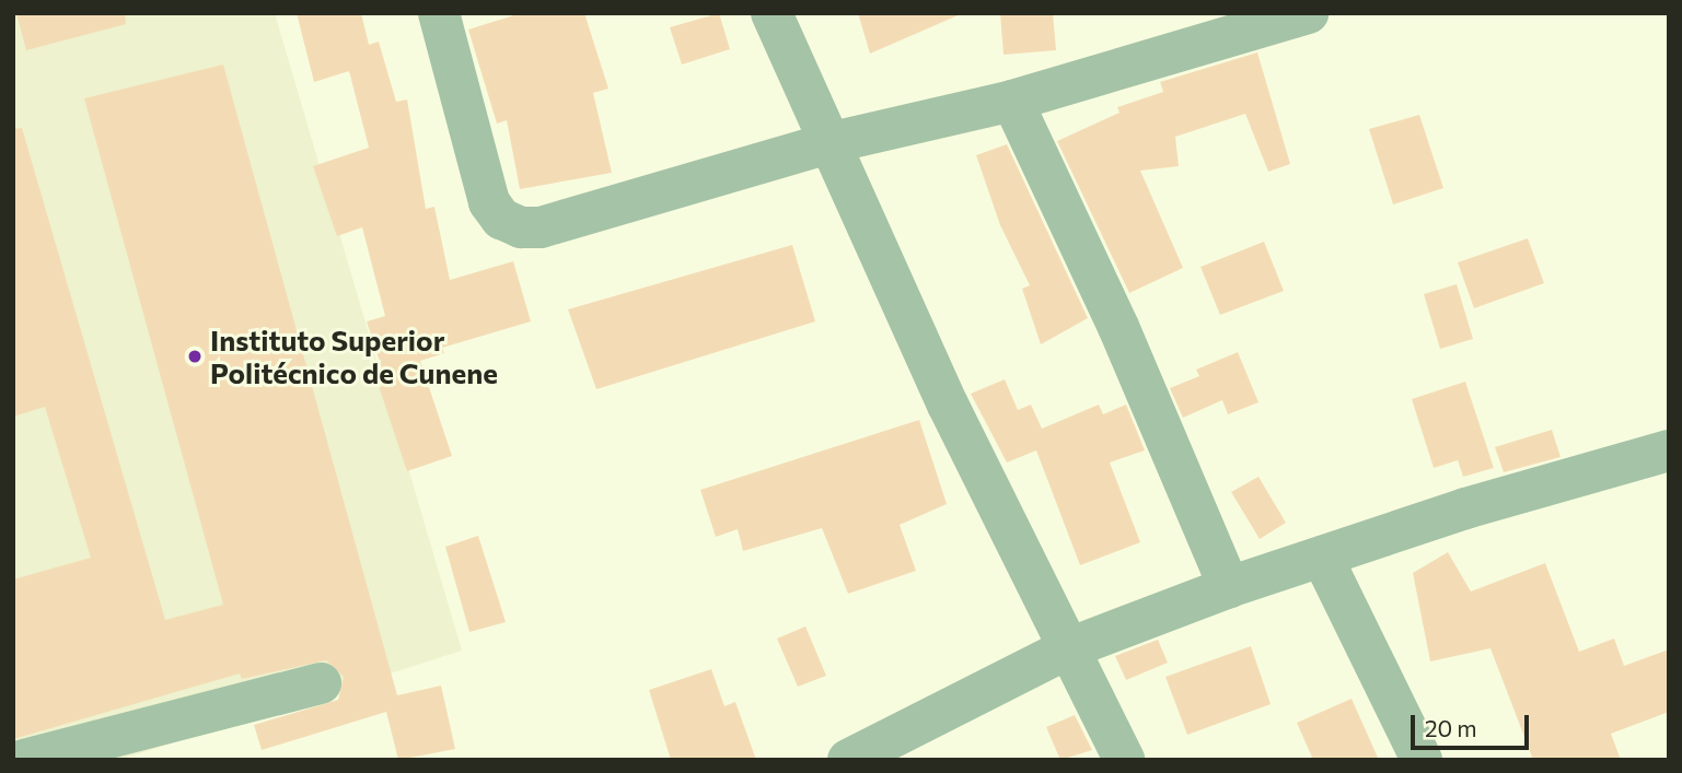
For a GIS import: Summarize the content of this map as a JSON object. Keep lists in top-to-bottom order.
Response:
{
  "places": ["Instituto Superior Politécnico de Cunene"],
  "scale_bar": "20 m"
}
